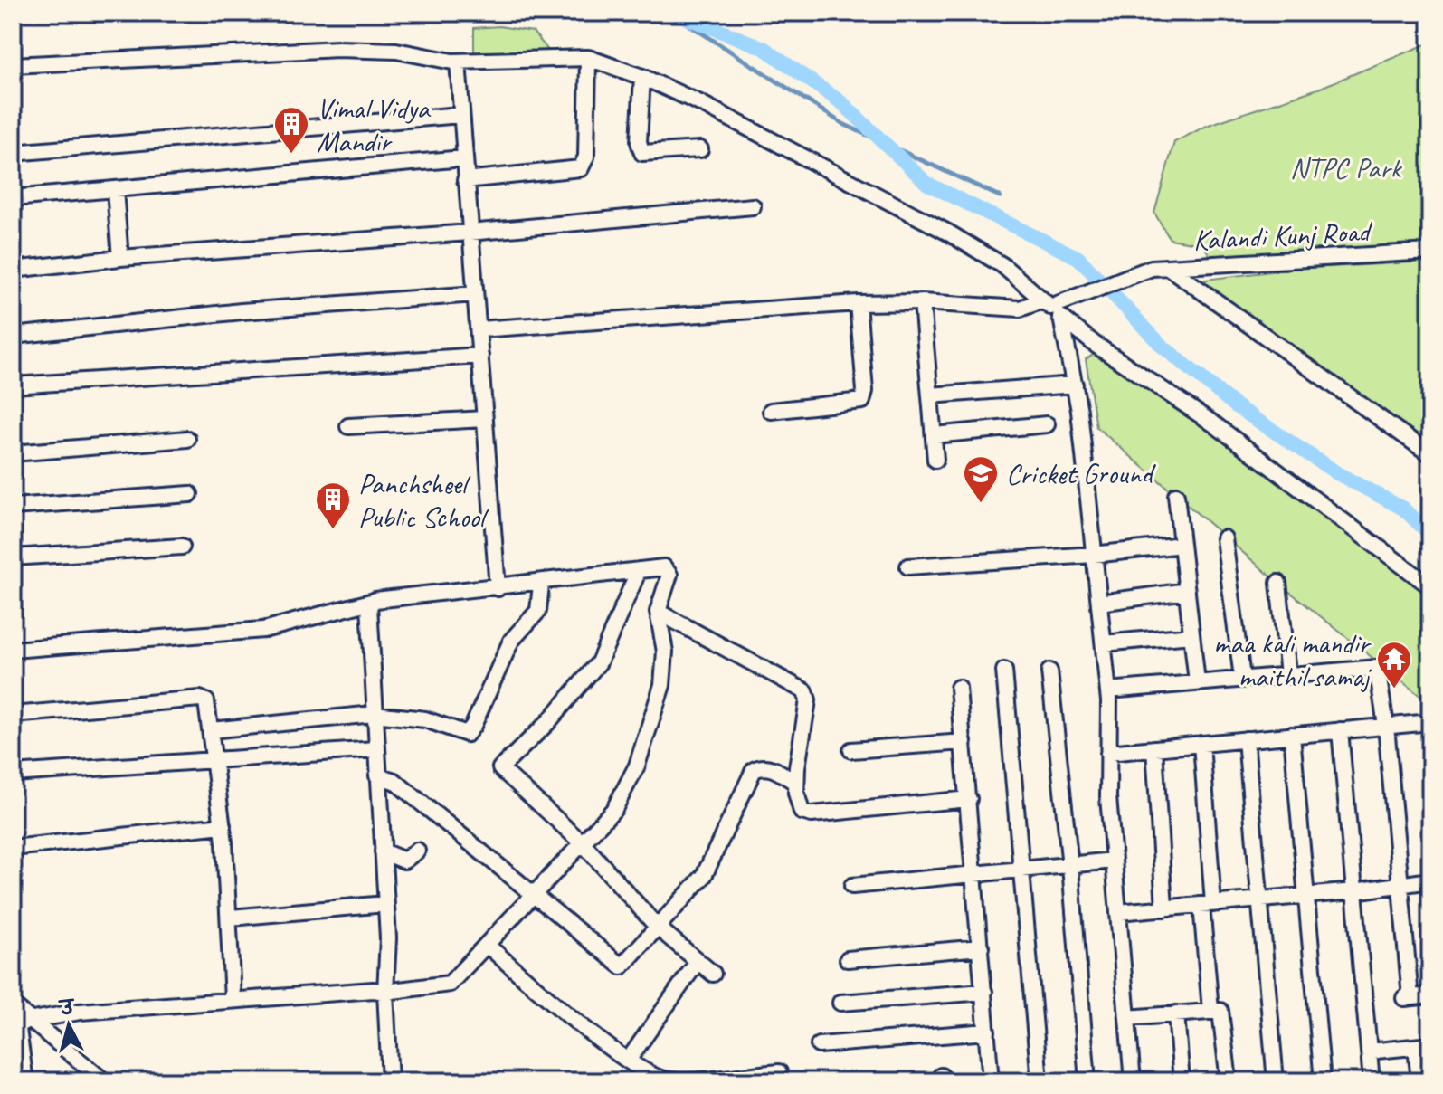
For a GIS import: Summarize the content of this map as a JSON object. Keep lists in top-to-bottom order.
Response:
{
  "streets": {
    "street": ["Kalandi Kunj Road"]
  },
  "parks": ["NTPC Park"],
  "places": {
    "building": ["Vimal Vidya Mandir", "Panchsheel Public School"],
    "school or university": ["Cricket Ground"],
    "temple": ["maa kali mandir maithil samaj"]
  },
  "north": "top"
}
